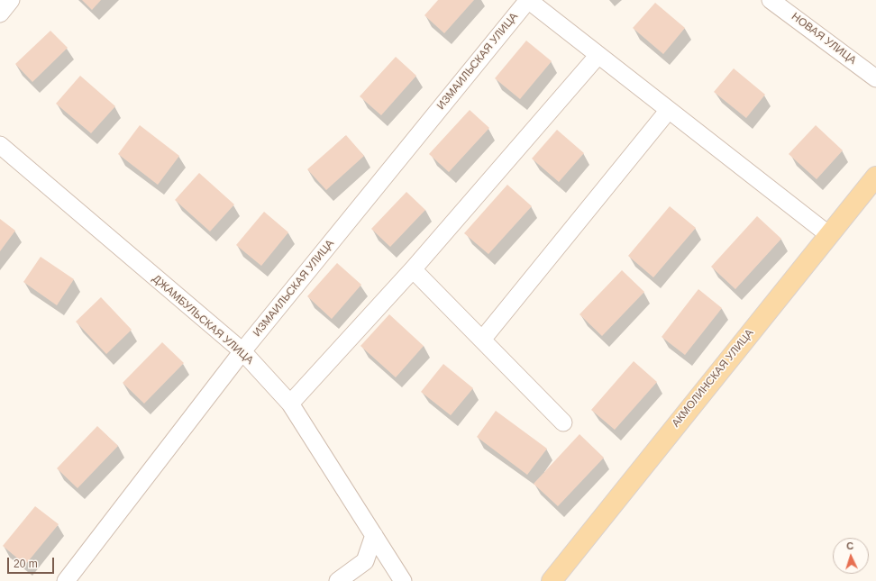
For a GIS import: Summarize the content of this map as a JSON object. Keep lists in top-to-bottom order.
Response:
{
  "streets": {
    "main road": ["АКМОЛИНСКАЯ УЛИЦА"],
    "street": ["НОВАЯ УЛИЦА", "ИЗМАИЛЬСКАЯ УЛИЦА", "ДЖАМБУЛЬСКАЯ УЛИЦА"]
  },
  "crossings": [
    ["ИЗМАИЛЬСКАЯ УЛИЦА", "ДЖАМБУЛЬСКАЯ УЛИЦА"]
  ],
  "scale_bar": "20 m",
  "north": "top"
}
